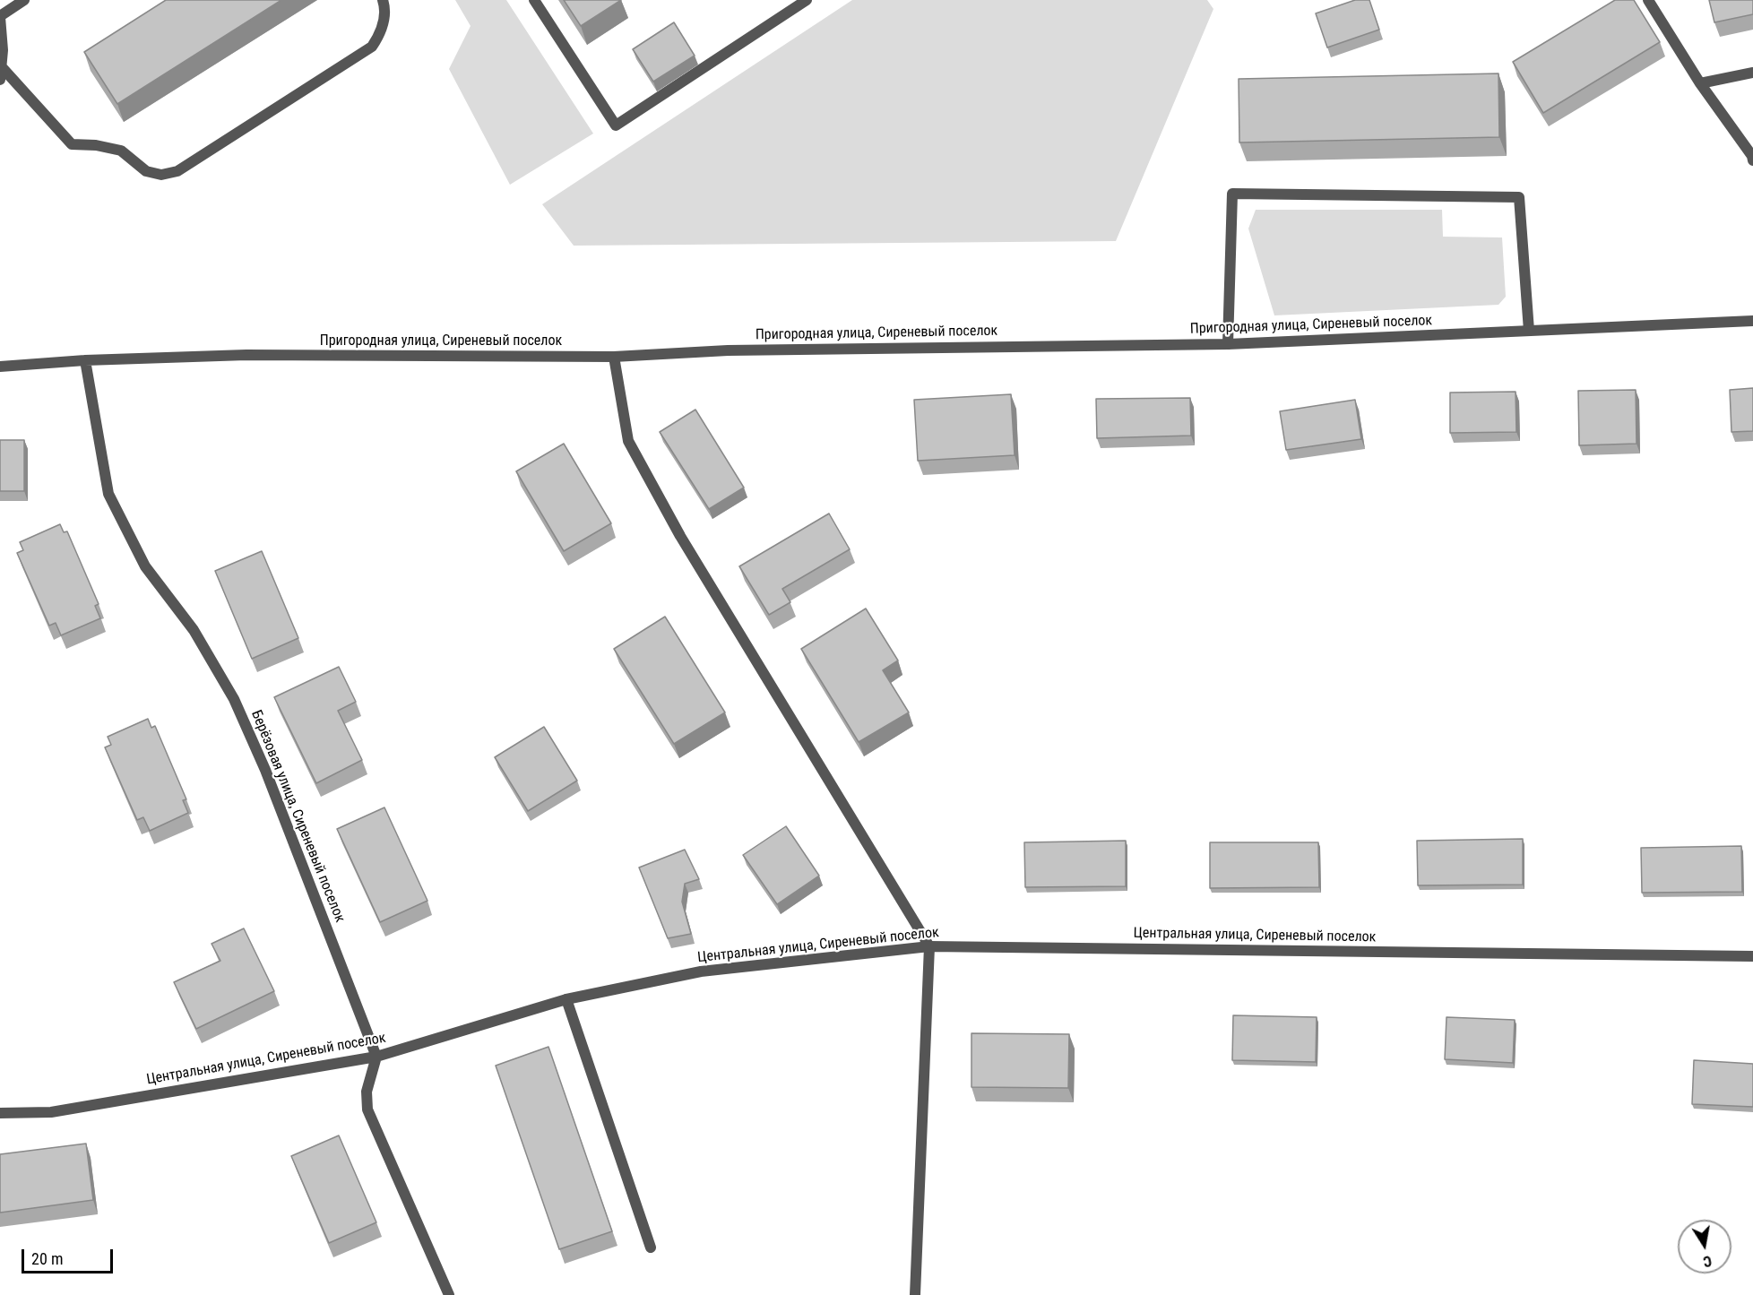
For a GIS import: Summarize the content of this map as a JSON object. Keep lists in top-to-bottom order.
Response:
{
  "streets": {
    "street": ["Пригородная улица, Сиреневый поселок", "Берёзовая улица, Сиреневый поселок", "Центральная улица, Сиреневый поселок"]
  },
  "crossings": [
    ["Пригородная улица, Сиреневый поселок", "Берёзовая улица, Сиреневый поселок"],
    ["Берёзовая улица, Сиреневый поселок", "Центральная улица, Сиреневый поселок"]
  ],
  "scale_bar": "20 m",
  "north": "bottom"
}
